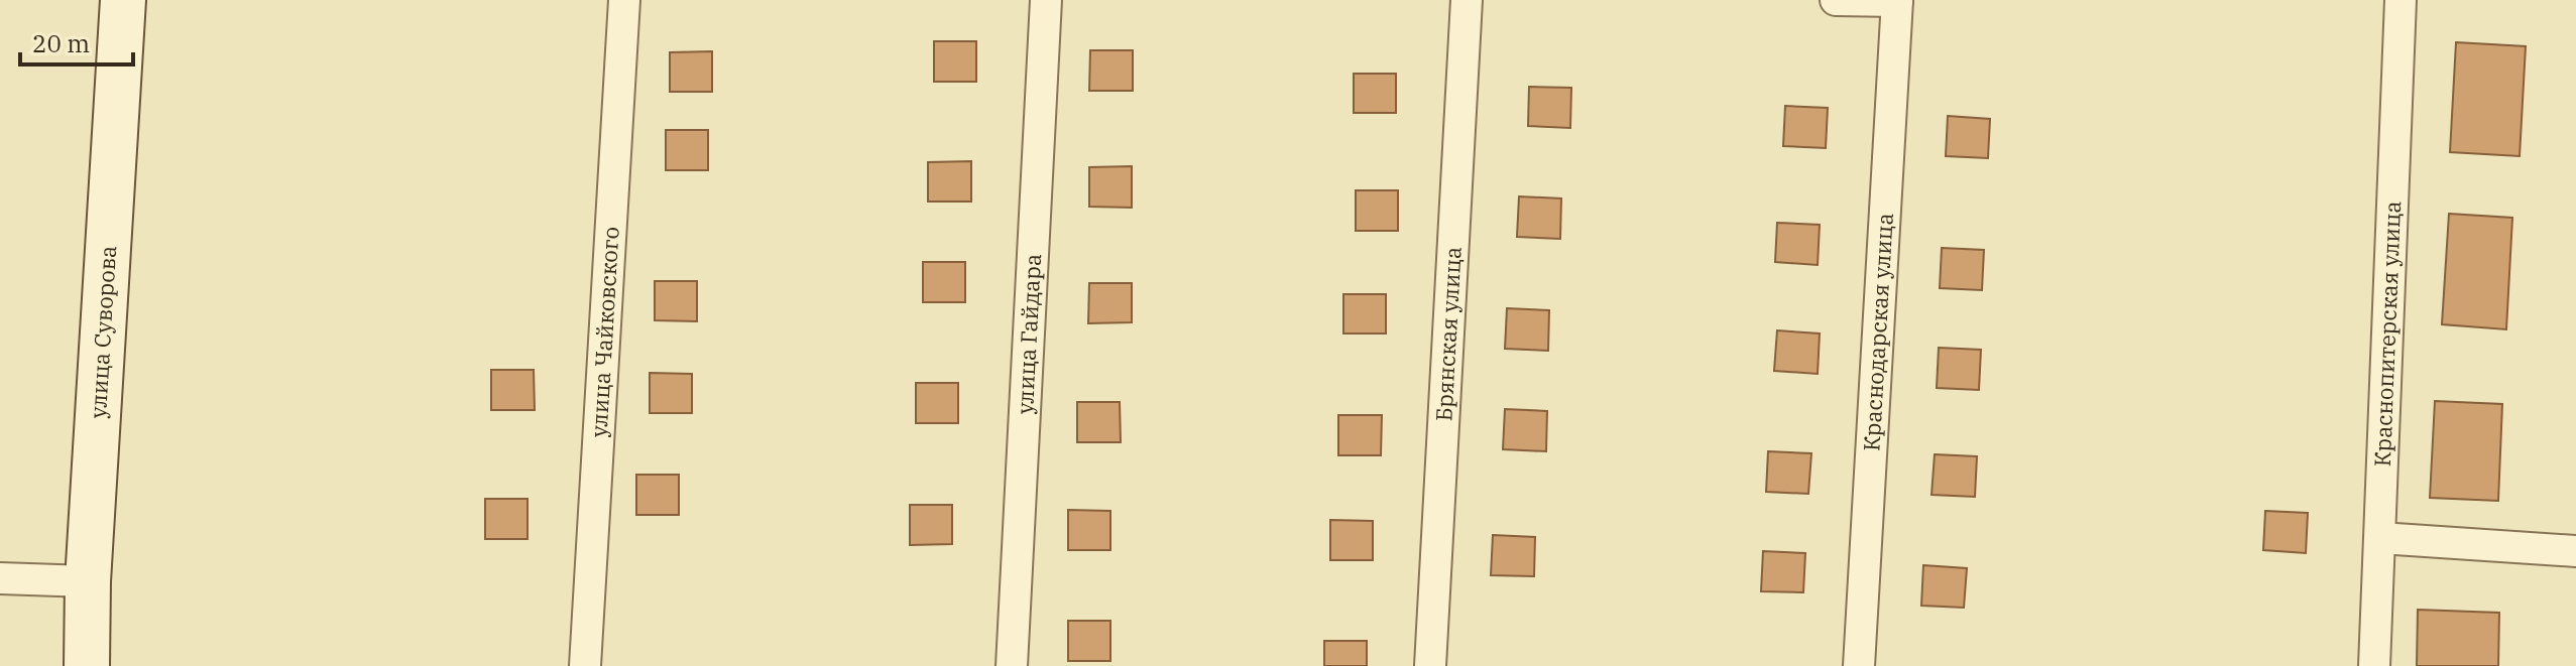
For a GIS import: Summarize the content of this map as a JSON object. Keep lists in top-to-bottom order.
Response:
{
  "streets": {
    "street": [
      "улица Суворова",
      "улица Чайковского",
      "улица Гайдара",
      "Брянская улица",
      "Краснодарская улица",
      "Краснопитерская улица"
    ]
  },
  "scale_bar": "20 m"
}
